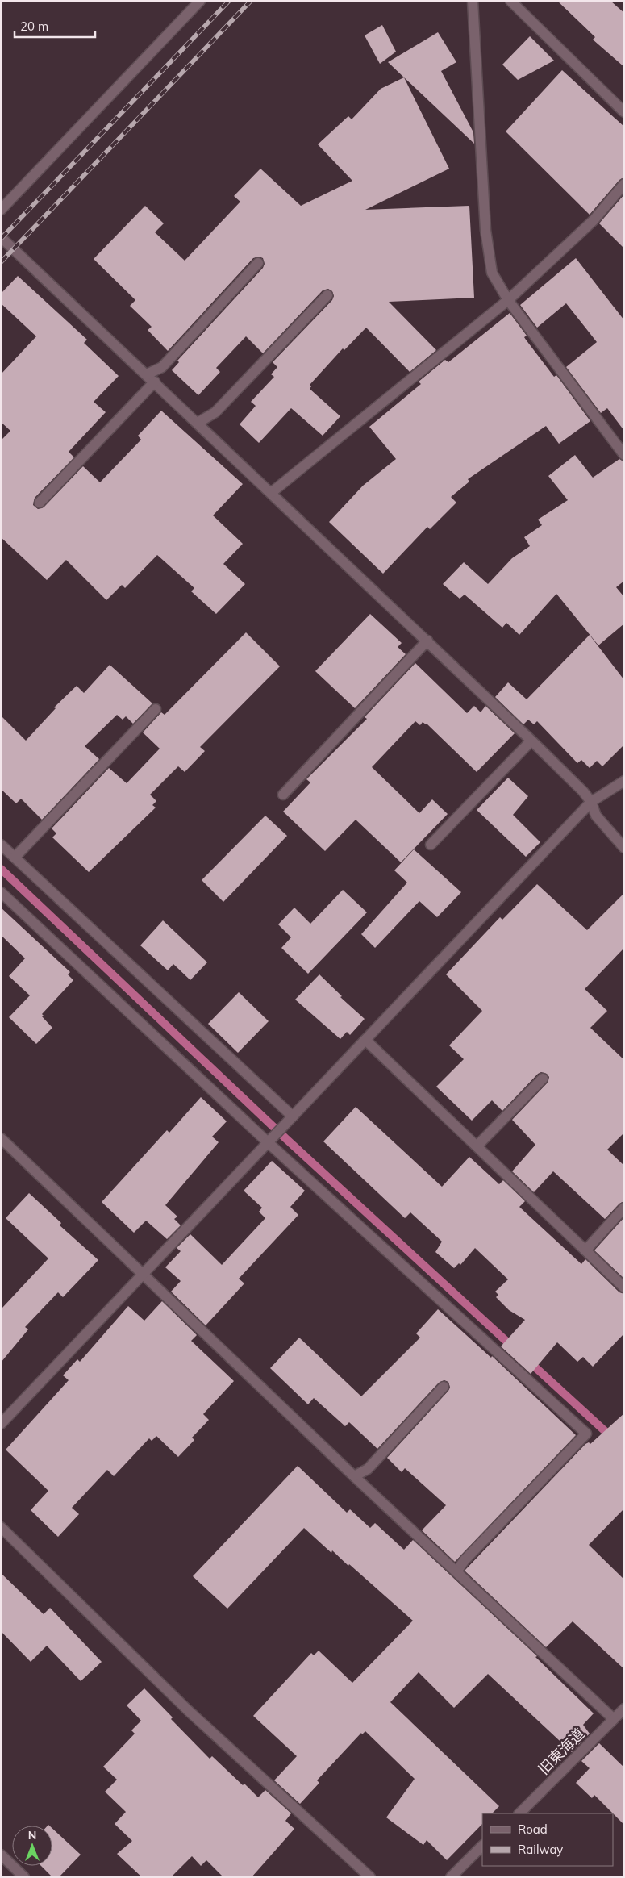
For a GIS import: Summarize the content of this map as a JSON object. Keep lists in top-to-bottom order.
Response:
{
  "streets": {
    "street": ["旧東海道"]
  },
  "legend": ["Road", "Railway"],
  "scale_bar": "20 m",
  "north": "top"
}
